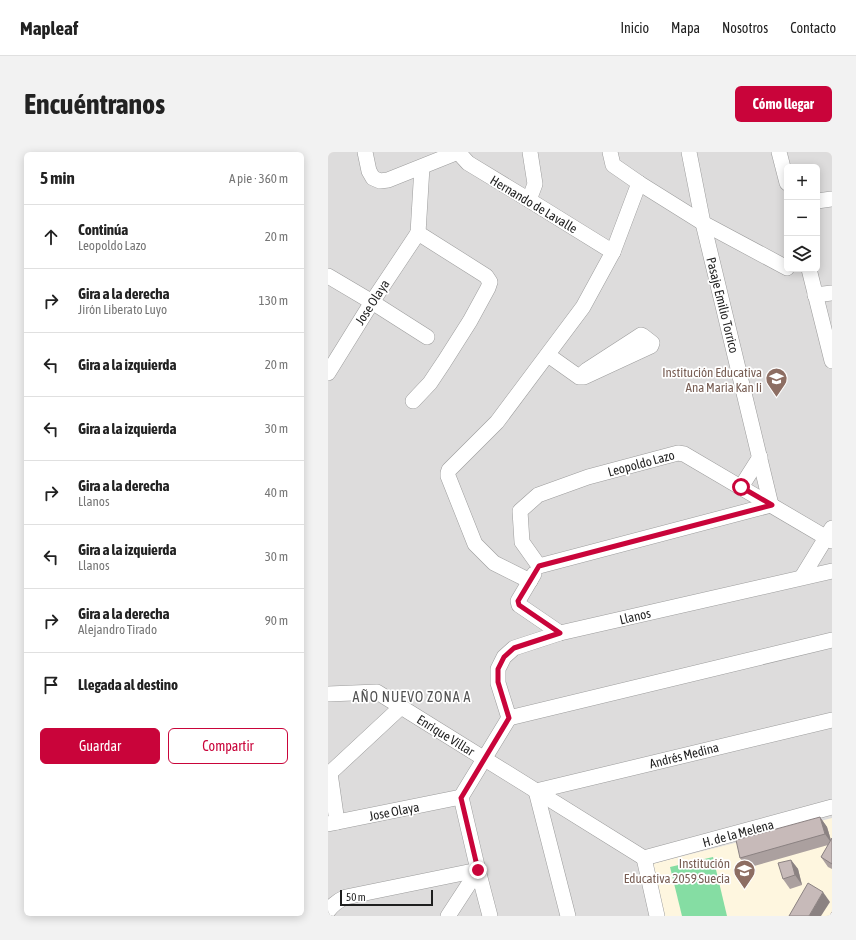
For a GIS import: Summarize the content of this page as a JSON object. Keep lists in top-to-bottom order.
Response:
{
  "streets": {
    "street": [
      "Hernando de Lavalle",
      "Jose Olaya",
      "Pasaje Emilio Torrico",
      "Leopoldo Lazo",
      "Llanos",
      "Enrique Villar",
      "Andrés Medina",
      "H. de la Melena"
    ]
  },
  "crossings": [
    ["Pasaje Emilio Torrico", "Leopoldo Lazo"],
    ["Enrique Villar", "Andrés Medina"],
    ["Enrique Villar", "H. de la Melena"]
  ],
  "districts": ["AÑO NUEVO ZONA A"],
  "places": {
    "school or university": ["Institución Educativa Ana Maria Kan Ii", "Institución Educativa 2059 Suecia"]
  },
  "scale_bar": "50 m",
  "page": {
    "header": "Mapleaf",
    "nav": [
      "Inicio",
      "Mapa",
      "Nosotros",
      "Contacto"
    ],
    "buttons": [
      "Cómo llegar",
      ["Guardar", "Compartir"]
    ],
    "title": "Encuéntranos",
    "heading": ["5 min", "A pie · 360 m"],
    "map_buttons": ["+", "−"],
    "list": [
      ["Continúa", "Leopoldo Lazo", "20 m"],
      ["Gira a la derecha", "Jirón Liberato Luyo", "130 m"],
      ["Gira a la izquierda", "20 m"],
      ["Gira a la izquierda", "30 m"],
      ["Gira a la derecha", "Llanos", "40 m"],
      ["Gira a la izquierda", "Llanos", "30 m"],
      ["Gira a la derecha", "Alejandro Tirado", "90 m"],
      "Llegada al destino"
    ],
    "scale": "50 m"
  }
}
